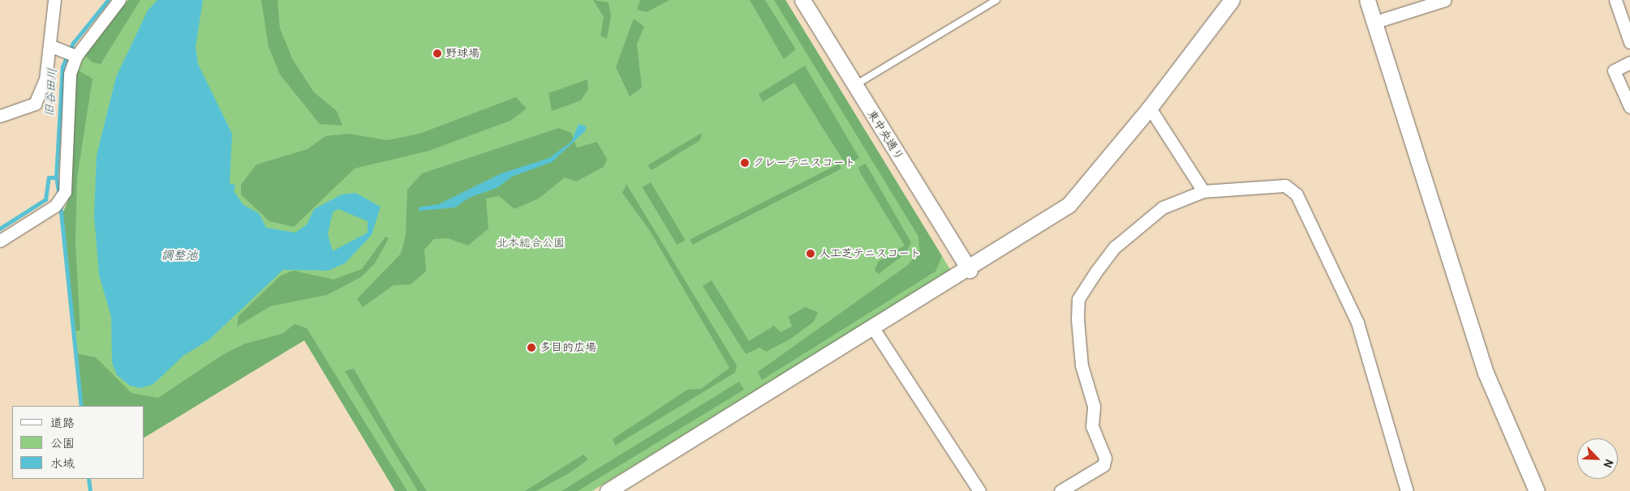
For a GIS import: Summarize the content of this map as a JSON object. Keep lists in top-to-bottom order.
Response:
{
  "streets": {
    "street": ["東中央通り"]
  },
  "water": ["旧谷田川", "調整池"],
  "parks": ["北本総合公園"],
  "places": [
    "野球場",
    "クレーテニスコート",
    "人工芝テニスコート",
    "多目的広場"
  ],
  "legend": ["道路", "公園", "水域"],
  "north": "bottom right"
}
